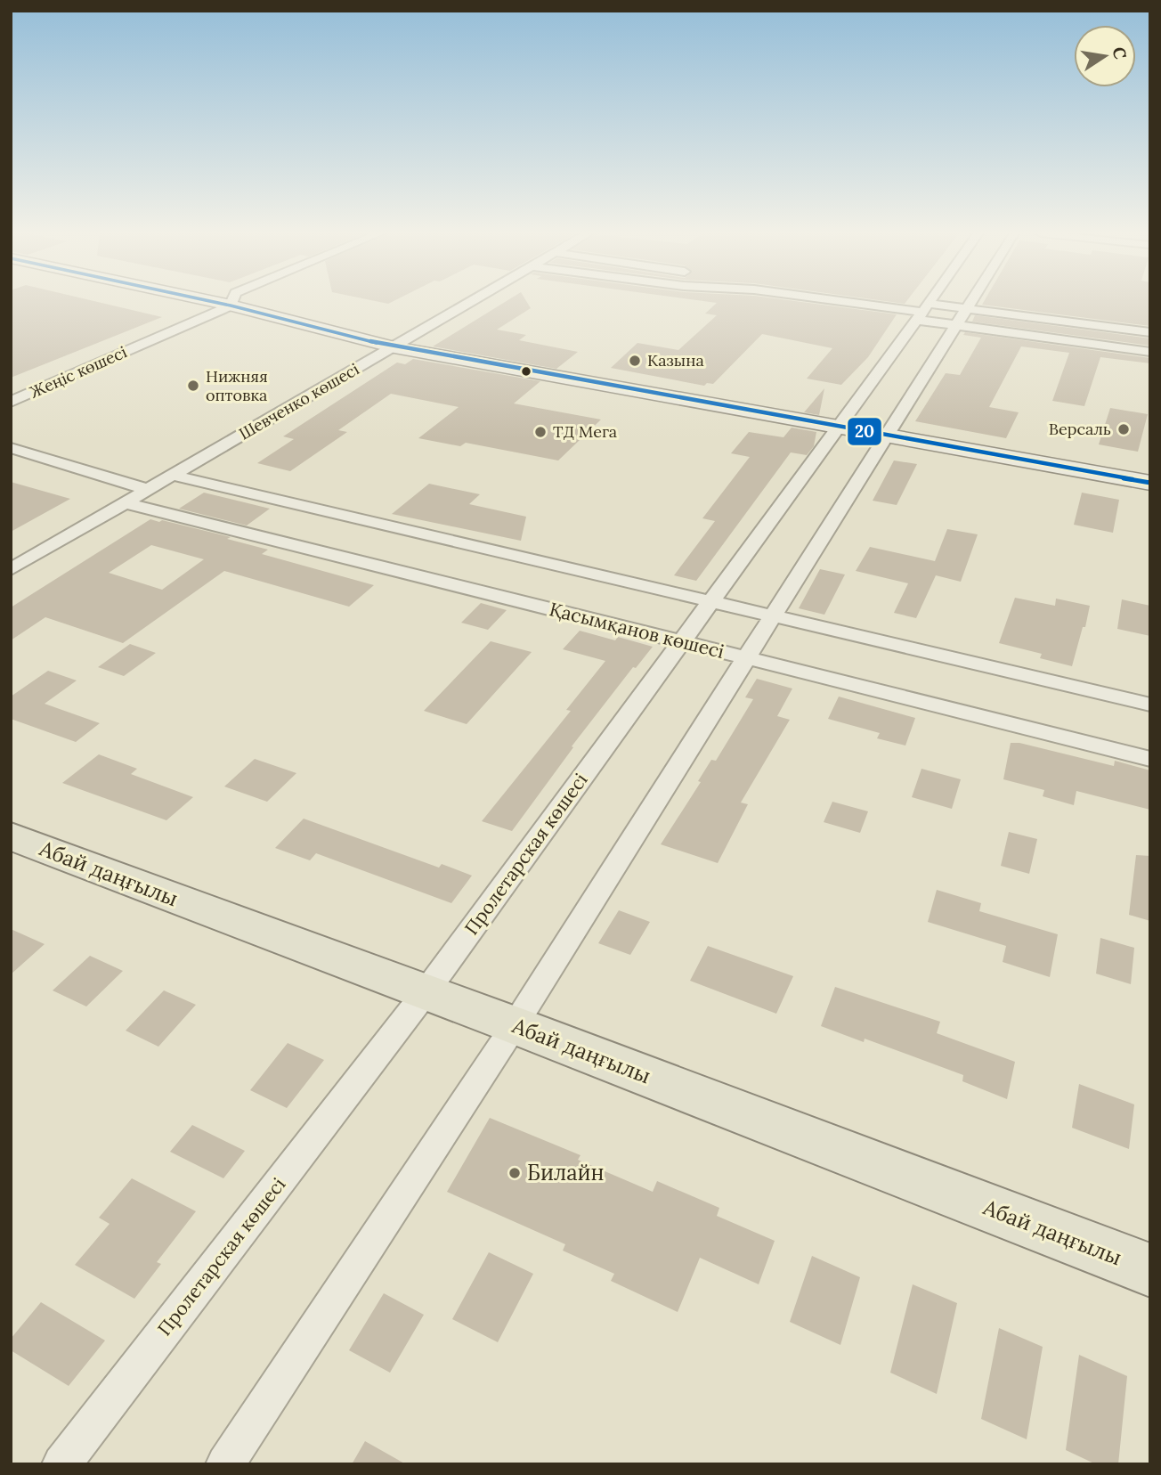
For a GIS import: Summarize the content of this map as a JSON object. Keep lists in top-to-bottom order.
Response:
{
  "streets": {
    "main road": ["Абай даңғылы"],
    "street": [
      "Жеңіс көшесі",
      "Шевченко көшесі",
      "Қасымқанов көшесі",
      "Пролетарская көшесі"
    ]
  },
  "crossings": [
    ["Шевченко көшесі", "Қасымқанов көшесі"],
    ["Қасымқанов көшесі", "Пролетарская көшесі"],
    ["Пролетарская көшесі", "Абай даңғылы"]
  ],
  "places": [
    "Казына",
    "Нижняя оптовка",
    "Версаль",
    "ТД Мега",
    "Билайн"
  ],
  "lines": ["transit line 20"],
  "north": "right"
}
